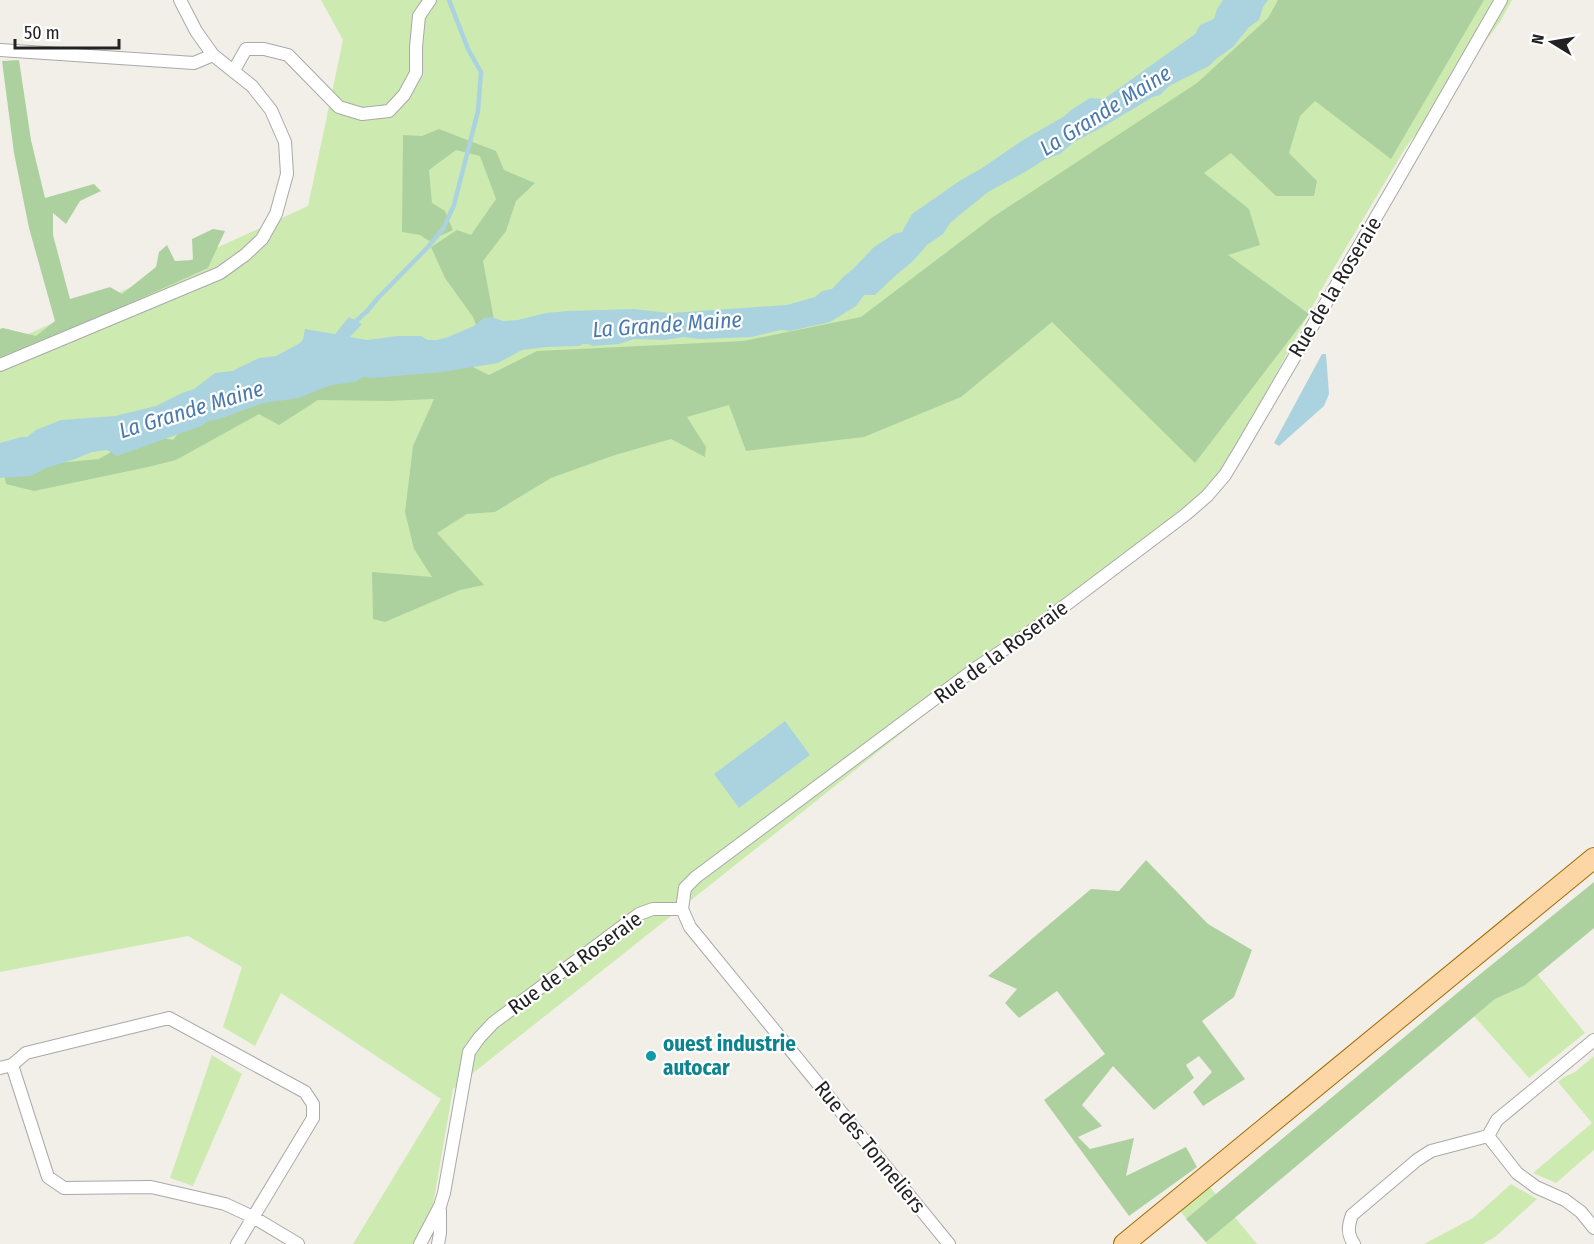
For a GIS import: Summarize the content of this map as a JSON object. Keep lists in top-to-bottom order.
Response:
{
  "streets": {
    "street": ["Rue de la Roseraie", "Rue des Tonneliers"]
  },
  "crossings": [
    ["Rue de la Roseraie", "Rue des Tonneliers"]
  ],
  "water": ["La Grande Maine"],
  "places": ["ouest industrie autocar"],
  "scale_bar": "50 m",
  "north": "left"
}
